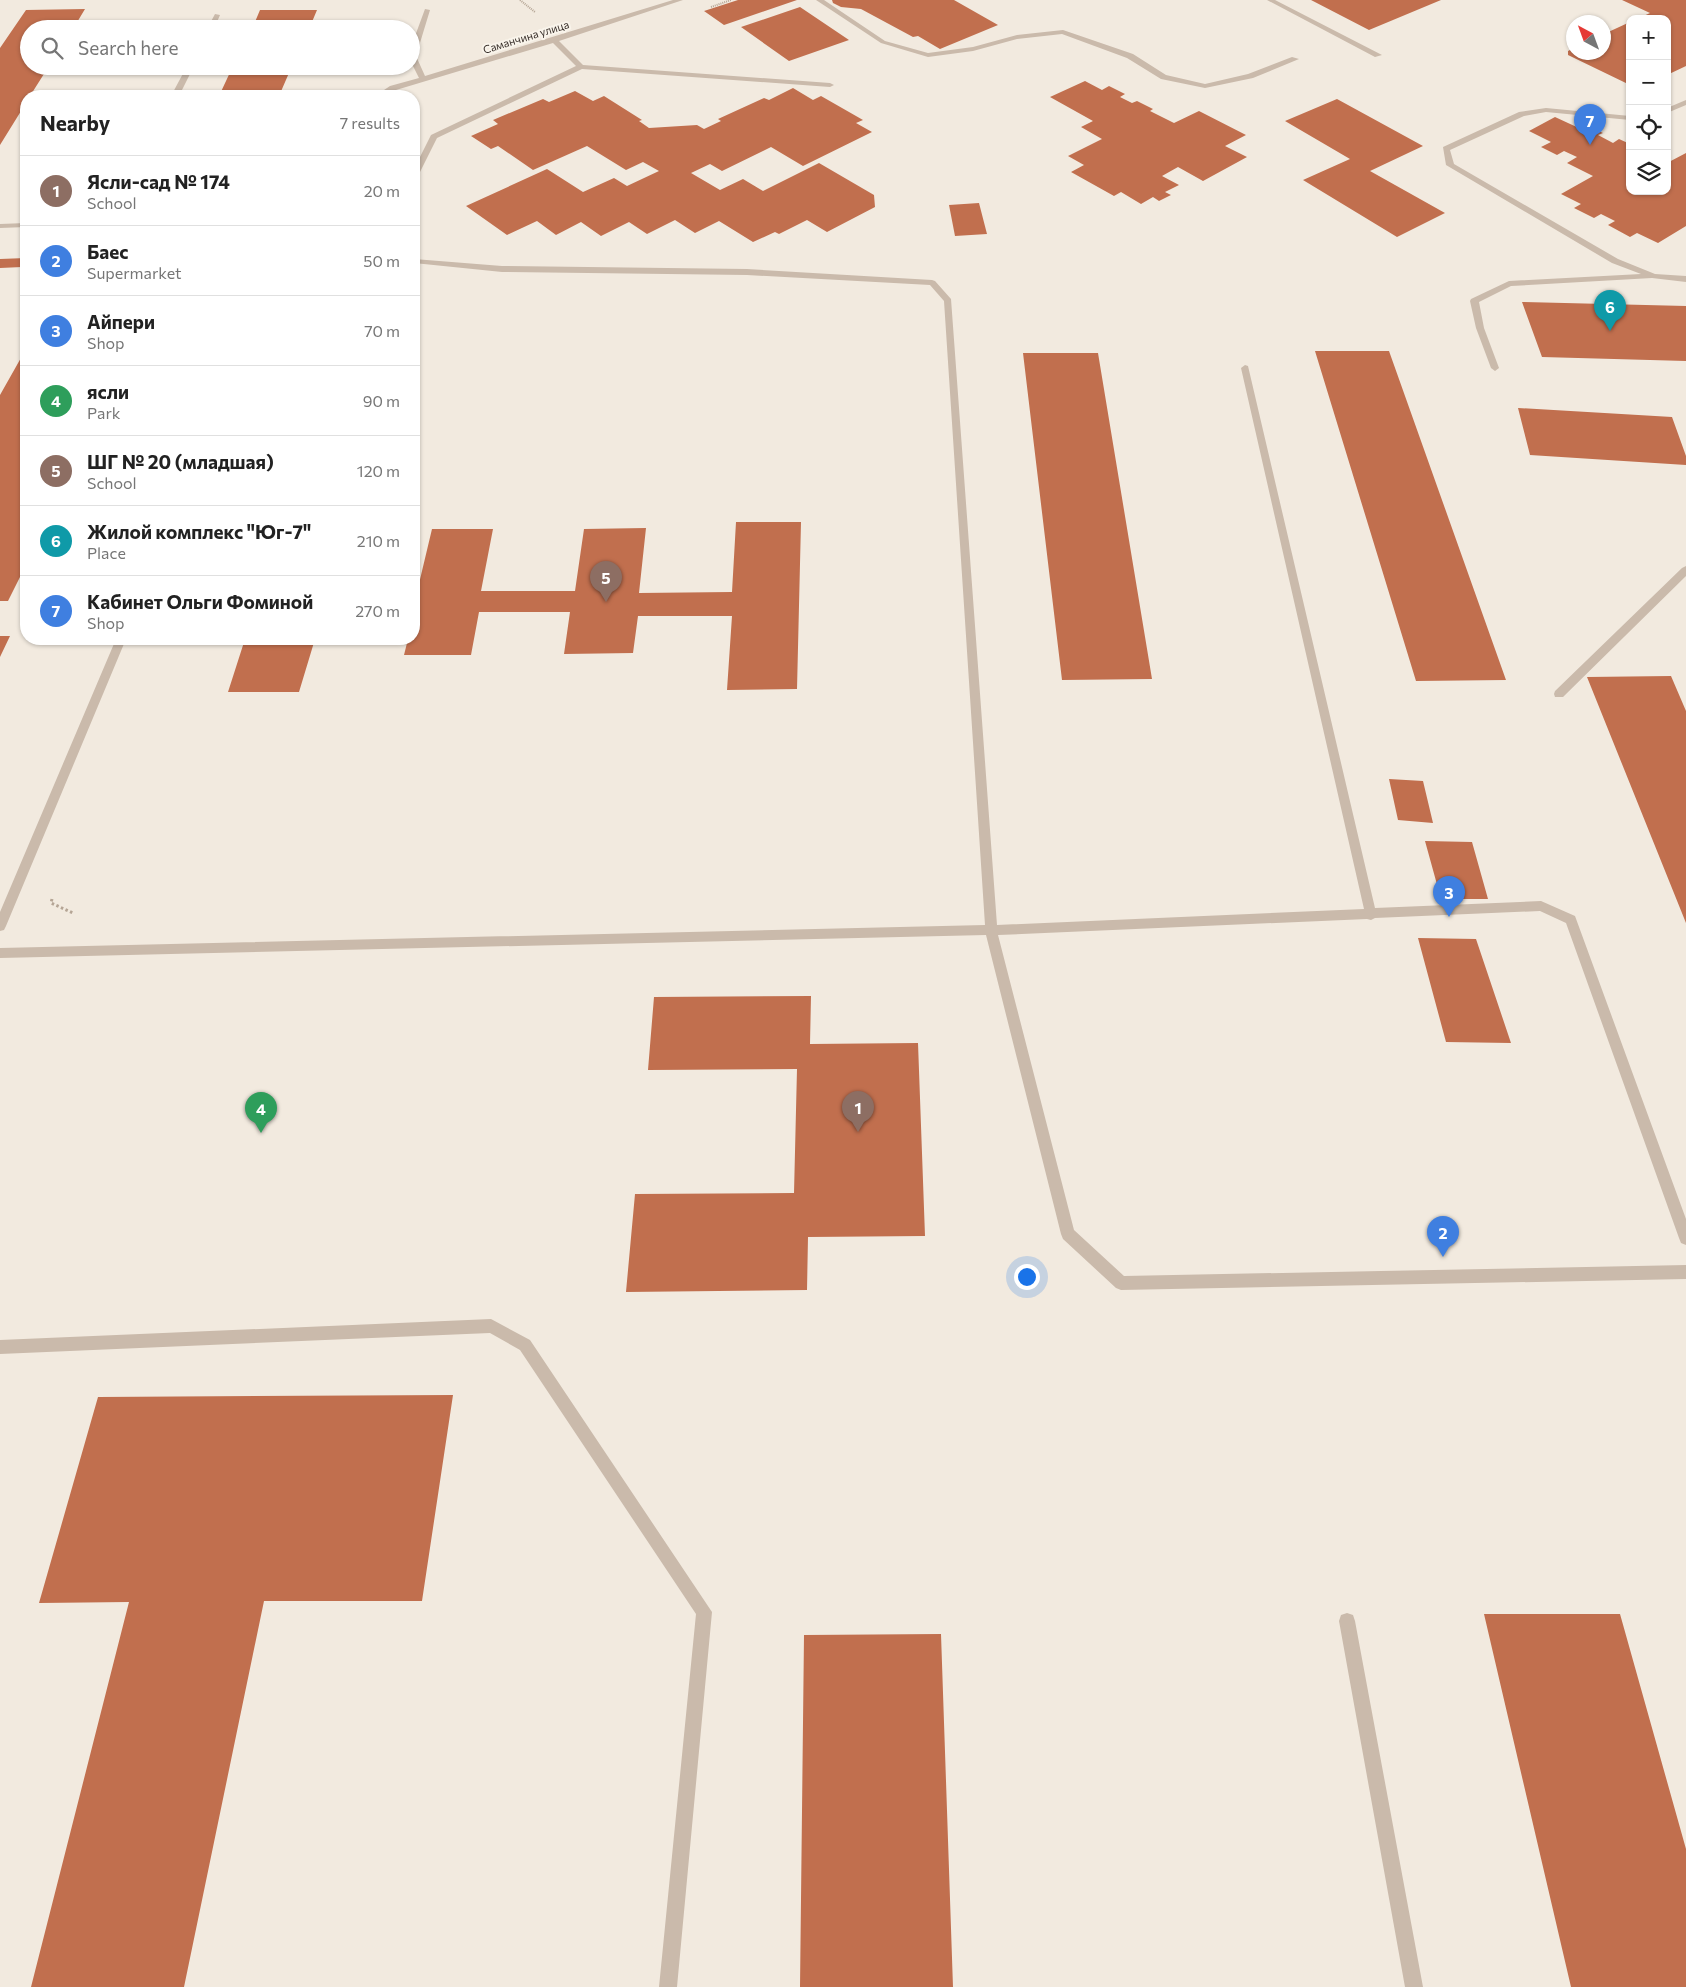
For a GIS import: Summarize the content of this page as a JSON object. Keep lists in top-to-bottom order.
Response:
{
  "streets": {
    "street": ["Саманчина улица"]
  },
  "north": "top left",
  "page": {
    "map_buttons": ["+", "−"],
    "search": "Search here",
    "heading": ["Nearby", "7 results"],
    "pins": [
      "7",
      "6",
      "5",
      "3",
      "1",
      "4",
      "2"
    ],
    "list": [
      {
        "mark": "1",
        "name": "Ясли-сад № 174",
        "note": "School",
        "value": "20 m"
      },
      {
        "mark": "2",
        "name": "Баес",
        "note": "Supermarket",
        "value": "50 m"
      },
      {
        "mark": "3",
        "name": "Айпери",
        "note": "Shop",
        "value": "70 m"
      },
      {
        "mark": "4",
        "name": "ясли",
        "note": "Park",
        "value": "90 m"
      },
      {
        "mark": "5",
        "name": "ШГ № 20 (младшая)",
        "note": "School",
        "value": "120 m"
      },
      {
        "mark": "6",
        "name": "Жилой комплекс \"Юг-7\"",
        "note": "Place",
        "value": "210 m"
      },
      {
        "mark": "7",
        "name": "Кабинет Ольги Фоминой",
        "note": "Shop",
        "value": "270 m"
      }
    ]
  }
}
